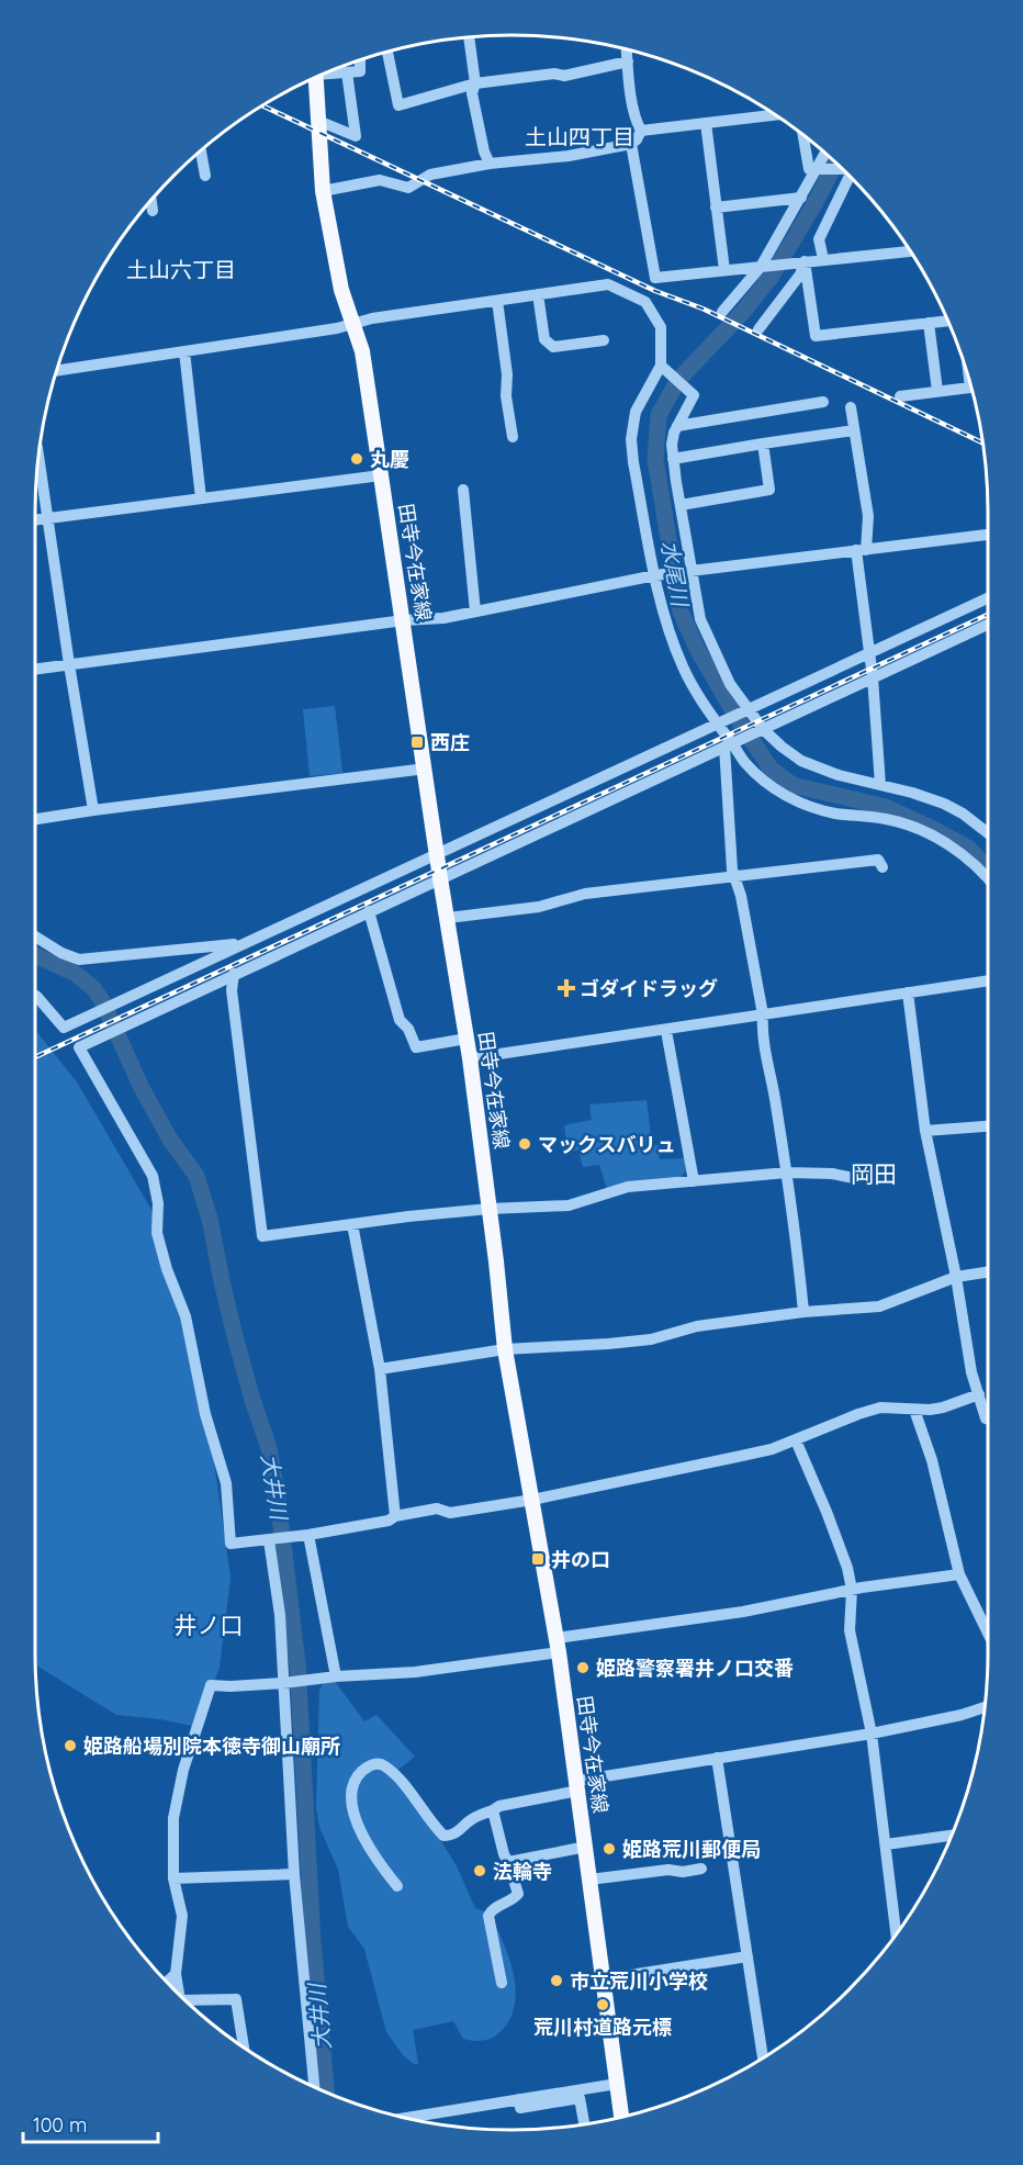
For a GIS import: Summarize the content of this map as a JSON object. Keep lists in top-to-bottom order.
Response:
{
  "streets": {
    "main road": ["田寺今在家線"]
  },
  "districts": [
    "土山四丁目",
    "土山六丁目",
    "岡田",
    "井ノ口"
  ],
  "water": ["水尾川", "大井川"],
  "places": {
    "other": [
      "丸慶",
      "マックスバリュ",
      "姫路警察署井ノ口交番",
      "姫路船場別院本徳寺御山廟所",
      "姫路荒川郵便局",
      "法輪寺",
      "市立荒川小学校",
      "荒川村道路元標"
    ],
    "transit": ["西庄", "井の口"],
    "health": ["ゴダイドラッグ"]
  },
  "scale_bar": "100 m"
}
